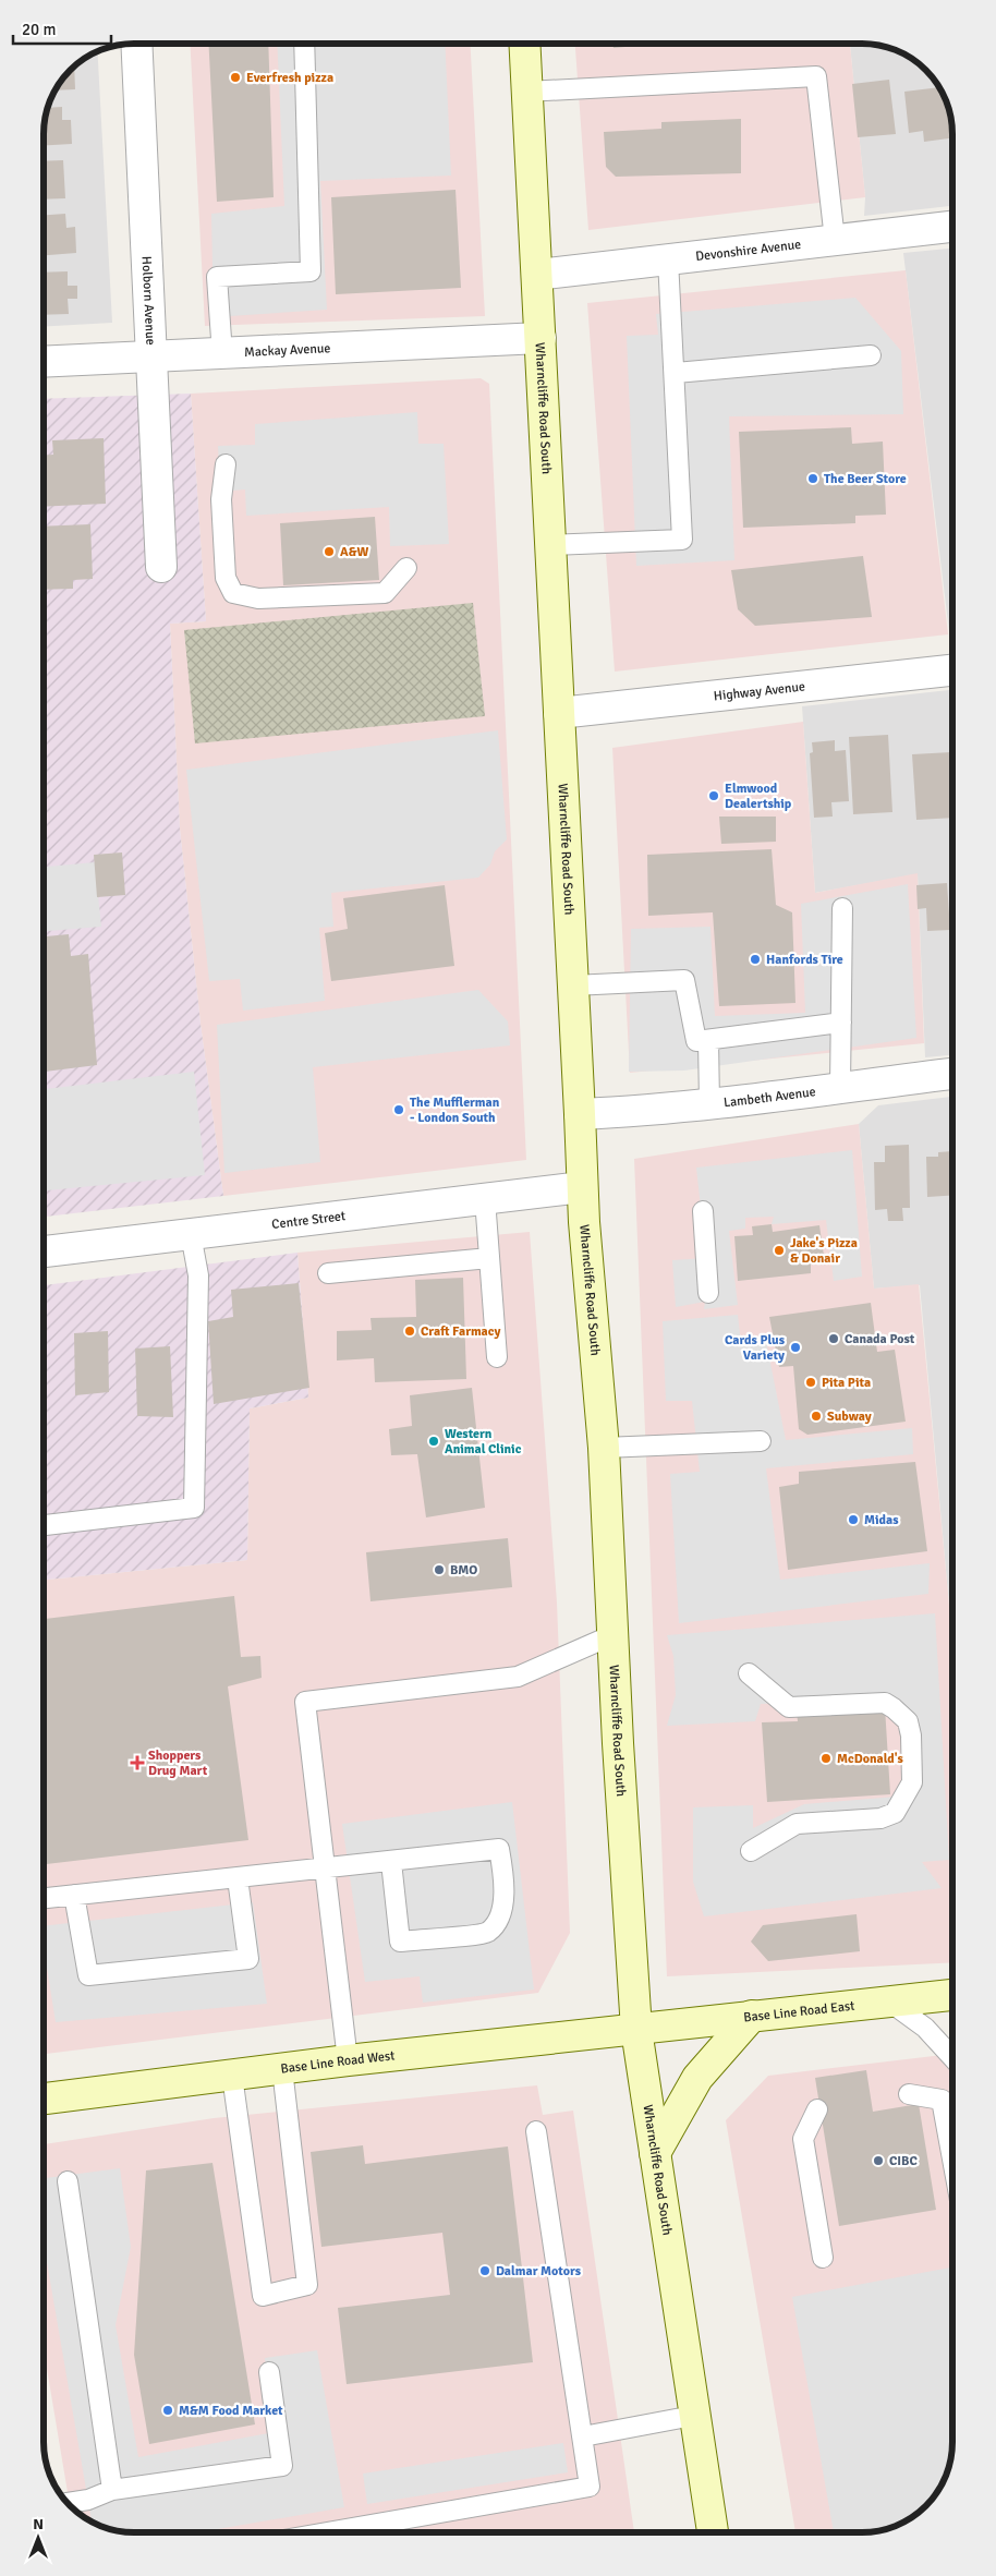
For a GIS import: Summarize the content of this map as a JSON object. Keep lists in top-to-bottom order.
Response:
{
  "streets": {
    "main road": ["Wharncliffe Road South", "Base Line Road East", "Base Line Road West"],
    "street": [
      "Devonshire Avenue",
      "Holborn Avenue",
      "Mackay Avenue",
      "Highway Avenue",
      "Lambeth Avenue",
      "Centre Street"
    ]
  },
  "crossings": [
    ["Devonshire Avenue", "Wharncliffe Road South"],
    ["Holborn Avenue", "Mackay Avenue"],
    ["Mackay Avenue", "Wharncliffe Road South"],
    ["Wharncliffe Road South", "Highway Avenue"],
    ["Wharncliffe Road South", "Lambeth Avenue"],
    ["Wharncliffe Road South", "Centre Street"],
    ["Wharncliffe Road South", "Base Line Road East"],
    ["Wharncliffe Road South", "Base Line Road West"],
    ["Base Line Road East", "Base Line Road West"]
  ],
  "places": {
    "other": [
      "Everfresh pizza",
      "The Beer Store",
      "A&W",
      "Elmwood Dealertship",
      "Hanfords Tire",
      "The Mufflerman - London South",
      "Jake's Pizza & Donair",
      "Craft Farmacy",
      "Canada Post",
      "Cards Plus Variety",
      "Pita Pita",
      "Subway",
      "Western Animal Clinic",
      "Midas",
      "BMO",
      "McDonald's",
      "CIBC",
      "Dalmar Motors",
      "M&M Food Market"
    ],
    "health": ["Shoppers Drug Mart"]
  },
  "scale_bar": "20 m",
  "north": "top"
}
